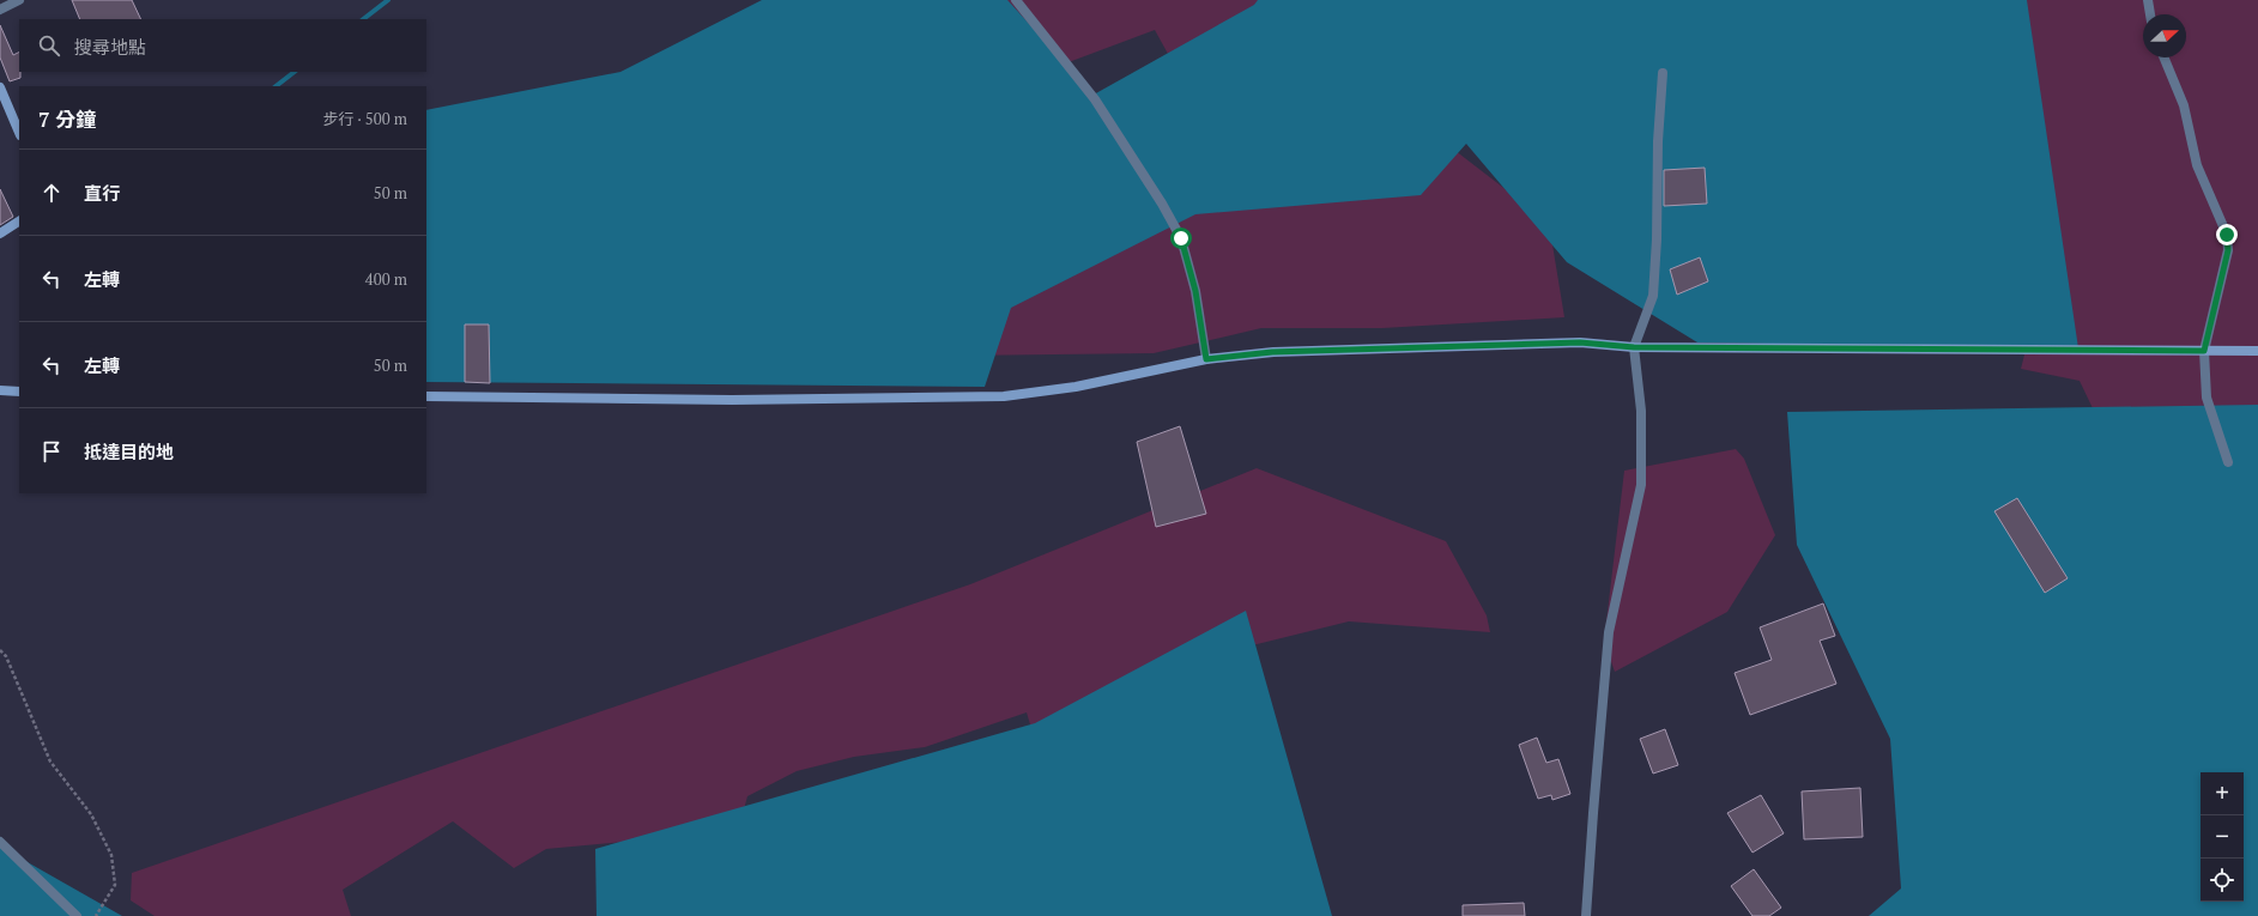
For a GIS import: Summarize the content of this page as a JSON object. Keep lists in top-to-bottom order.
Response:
{
  "north": "right",
  "page": {
    "search": "搜尋地點",
    "heading": ["7 分鐘", "步行 · 500 m"],
    "list": [
      ["直行", "50 m"],
      ["左轉", "400 m"],
      ["左轉", "50 m"],
      "抵達目的地"
    ],
    "map_buttons": ["+", "−"]
  }
}
